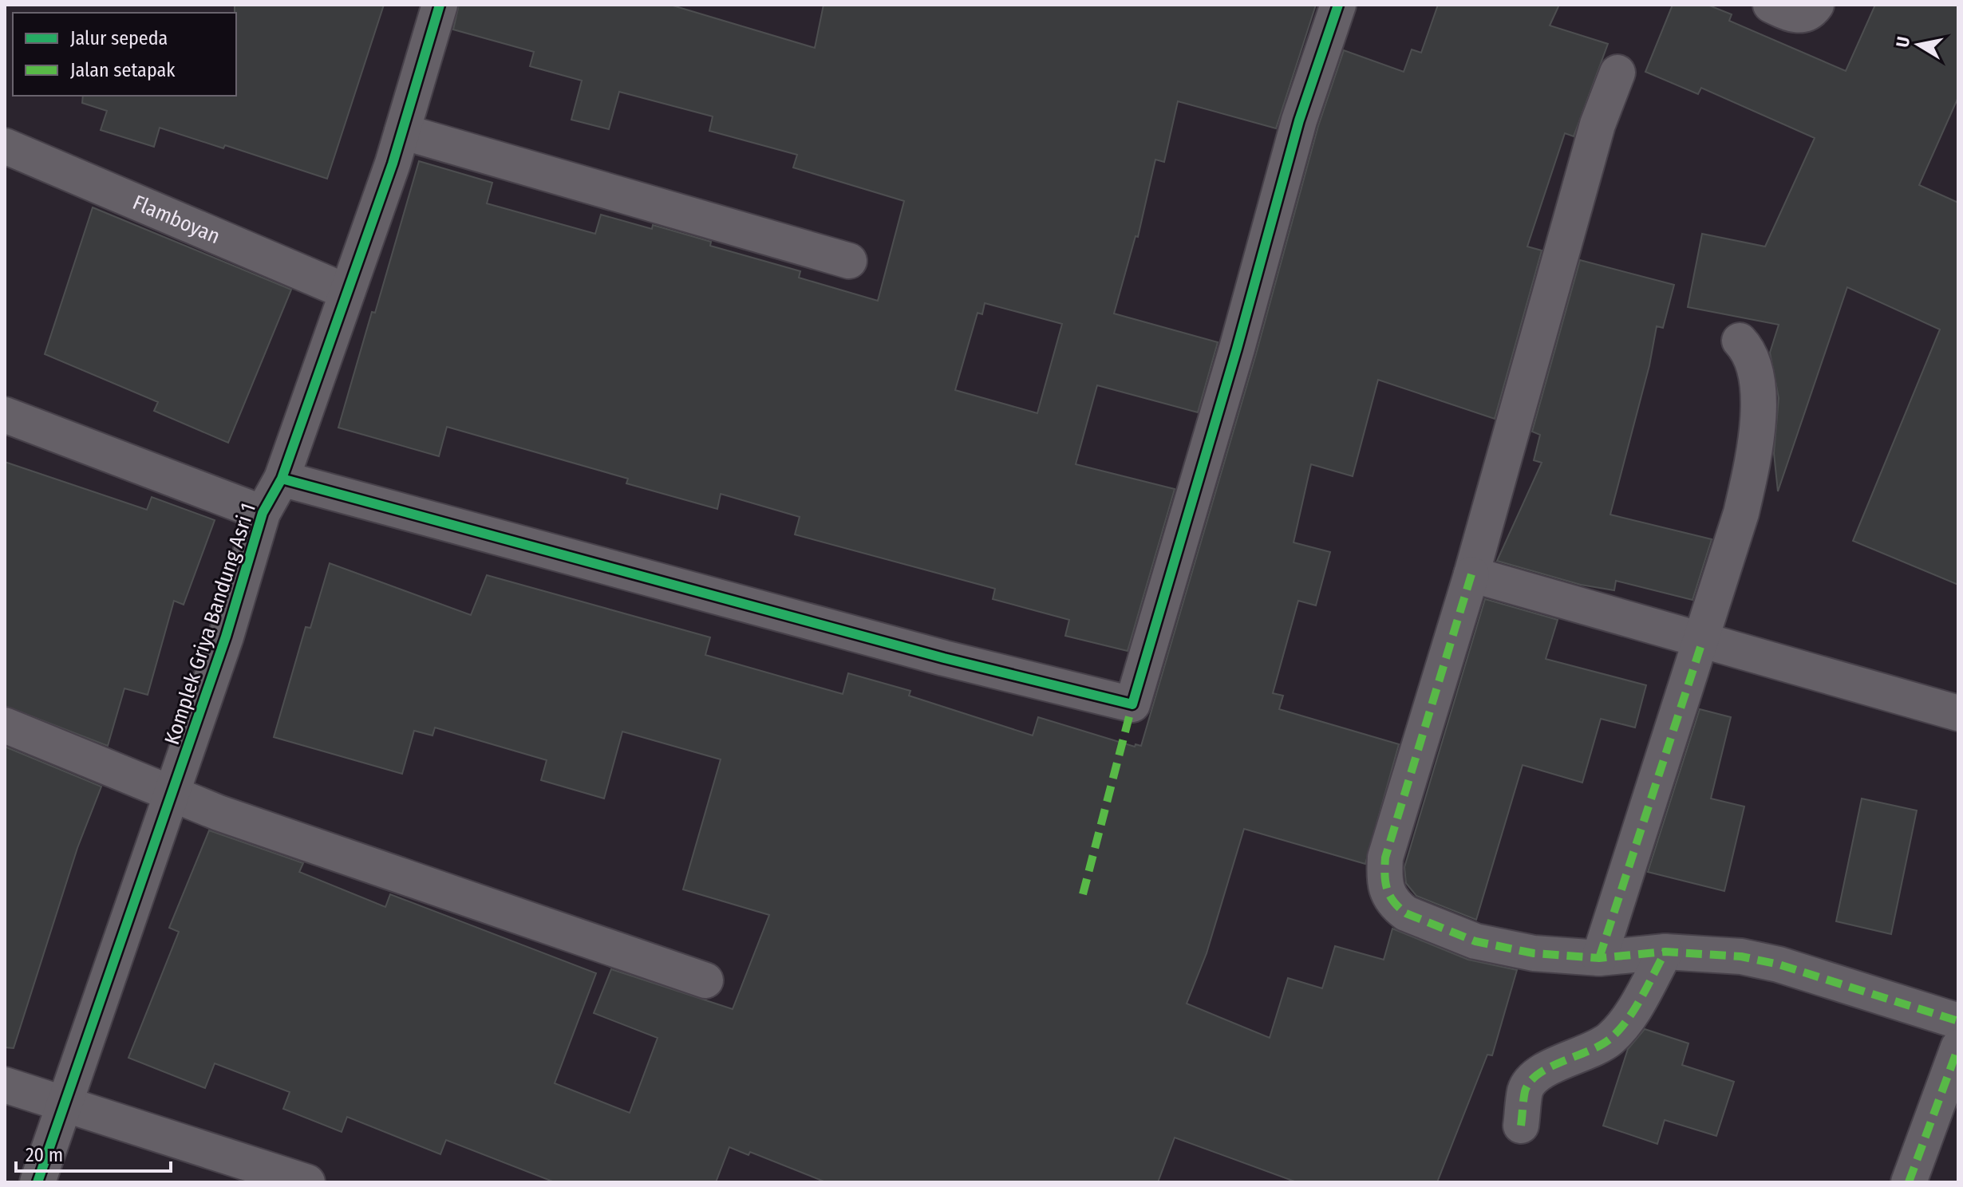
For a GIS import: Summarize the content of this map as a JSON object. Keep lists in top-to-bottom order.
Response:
{
  "streets": {
    "street": ["Flamboyan", "Komplek Griya Bandung Asri 1"]
  },
  "crossings": [
    ["Flamboyan", "Komplek Griya Bandung Asri 1"]
  ],
  "legend": ["Jalur sepeda", "Jalan setapak"],
  "scale_bar": "20 m",
  "north": "left"
}
